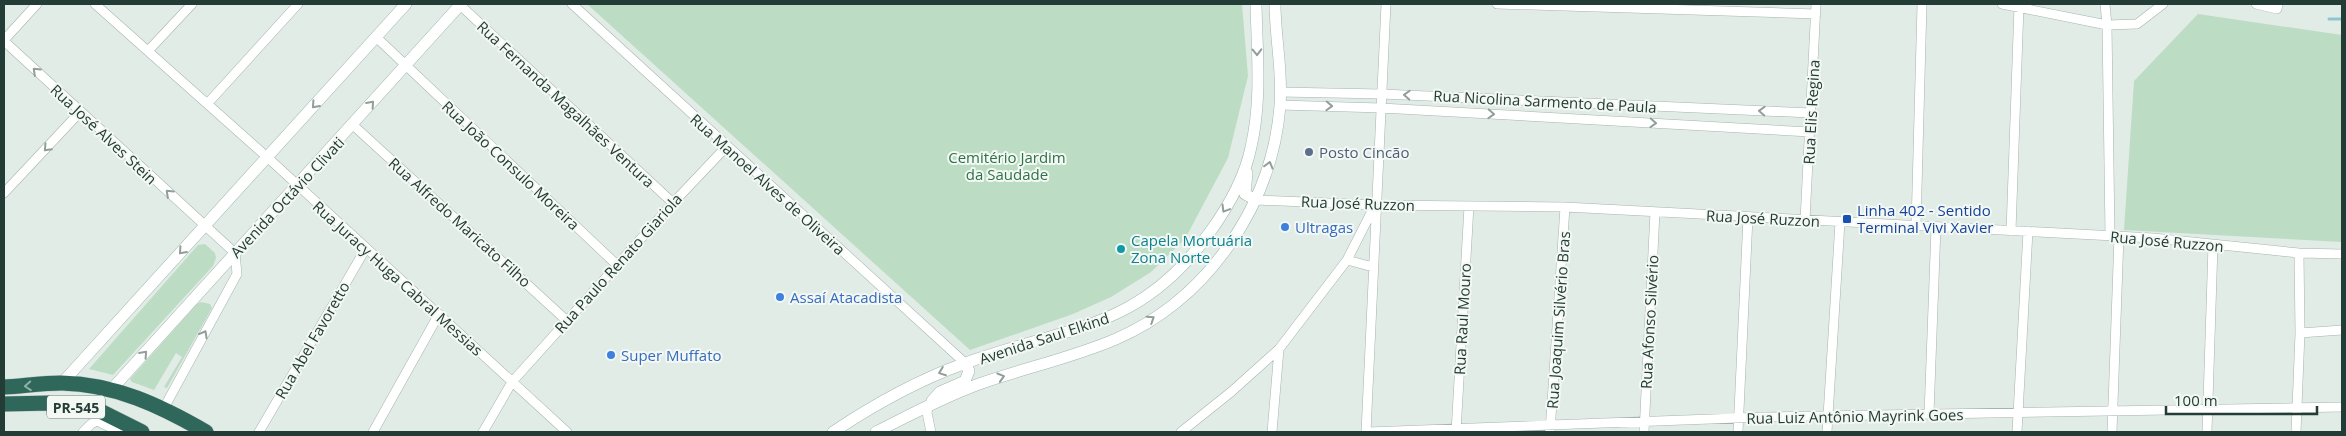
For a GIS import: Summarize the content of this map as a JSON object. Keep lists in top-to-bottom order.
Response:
{
  "streets": {
    "highway": ["PR-545"],
    "main road": ["Avenida Octávio Clivati", "Avenida Saul Elkind"],
    "street": [
      "Rua Nicolina Sarmento de Paula",
      "Rua Fernanda Magalhães Ventura",
      "Rua Elis Regina",
      "Rua José Alves Stein",
      "Rua João Consulo Moreira",
      "Rua Manoel Alves de Oliveira",
      "Rua José Ruzzon",
      "Rua Alfredo Maricato Filho",
      "Rua Paulo Renato Giariola",
      "Rua Juracy Huga Cabral Messias",
      "Rua Raul Mouro",
      "Rua Joaquim Silvério Bras",
      "Rua Afonso Silvério",
      "Rua Abel Favoretto",
      "Rua Luiz Antônio Mayrink Goes"
    ]
  },
  "crossings": [
    ["Rua Nicolina Sarmento de Paula", "Rua Elis Regina"],
    ["Rua Nicolina Sarmento de Paula", "Avenida Saul Elkind"],
    ["Rua Fernanda Magalhães Ventura", "Avenida Octávio Clivati"],
    ["Rua Fernanda Magalhães Ventura", "Rua Paulo Renato Giariola"],
    ["Rua Elis Regina", "Rua José Ruzzon"],
    ["Rua José Alves Stein", "Avenida Octávio Clivati"],
    ["Rua João Consulo Moreira", "Avenida Octávio Clivati"],
    ["Rua João Consulo Moreira", "Rua Paulo Renato Giariola"],
    ["Rua Manoel Alves de Oliveira", "Rua Paulo Renato Giariola"],
    ["Rua Manoel Alves de Oliveira", "Avenida Saul Elkind"],
    ["Avenida Octávio Clivati", "Rua Alfredo Maricato Filho"],
    ["Avenida Octávio Clivati", "Rua Juracy Huga Cabral Messias"],
    ["Avenida Octávio Clivati", "PR-545"],
    ["Rua José Ruzzon", "Rua Raul Mouro"],
    ["Rua José Ruzzon", "Rua Joaquim Silvério Bras"],
    ["Rua José Ruzzon", "Rua Afonso Silvério"],
    ["Rua José Ruzzon", "Avenida Saul Elkind"],
    ["Rua Alfredo Maricato Filho", "Rua Paulo Renato Giariola"],
    ["Rua Paulo Renato Giariola", "Rua Juracy Huga Cabral Messias"],
    ["Rua Juracy Huga Cabral Messias", "Rua Abel Favoretto"],
    ["Rua Raul Mouro", "Rua Luiz Antônio Mayrink Goes"],
    ["Rua Joaquim Silvério Bras", "Rua Luiz Antônio Mayrink Goes"],
    ["Rua Afonso Silvério", "Rua Luiz Antônio Mayrink Goes"]
  ],
  "one_way": ["Rua José Alves Stein"],
  "parks": ["Cemitério Jardim da Saudade"],
  "places": {
    "other": [
      "Posto Cincão",
      "Ultragas",
      "Capela Mortuária Zona Norte",
      "Assaí Atacadista",
      "Super Muffato"
    ],
    "transit": ["Linha 402 - Sentido Terminal Vivi Xavier"]
  },
  "scale_bar": "100 m"
}
